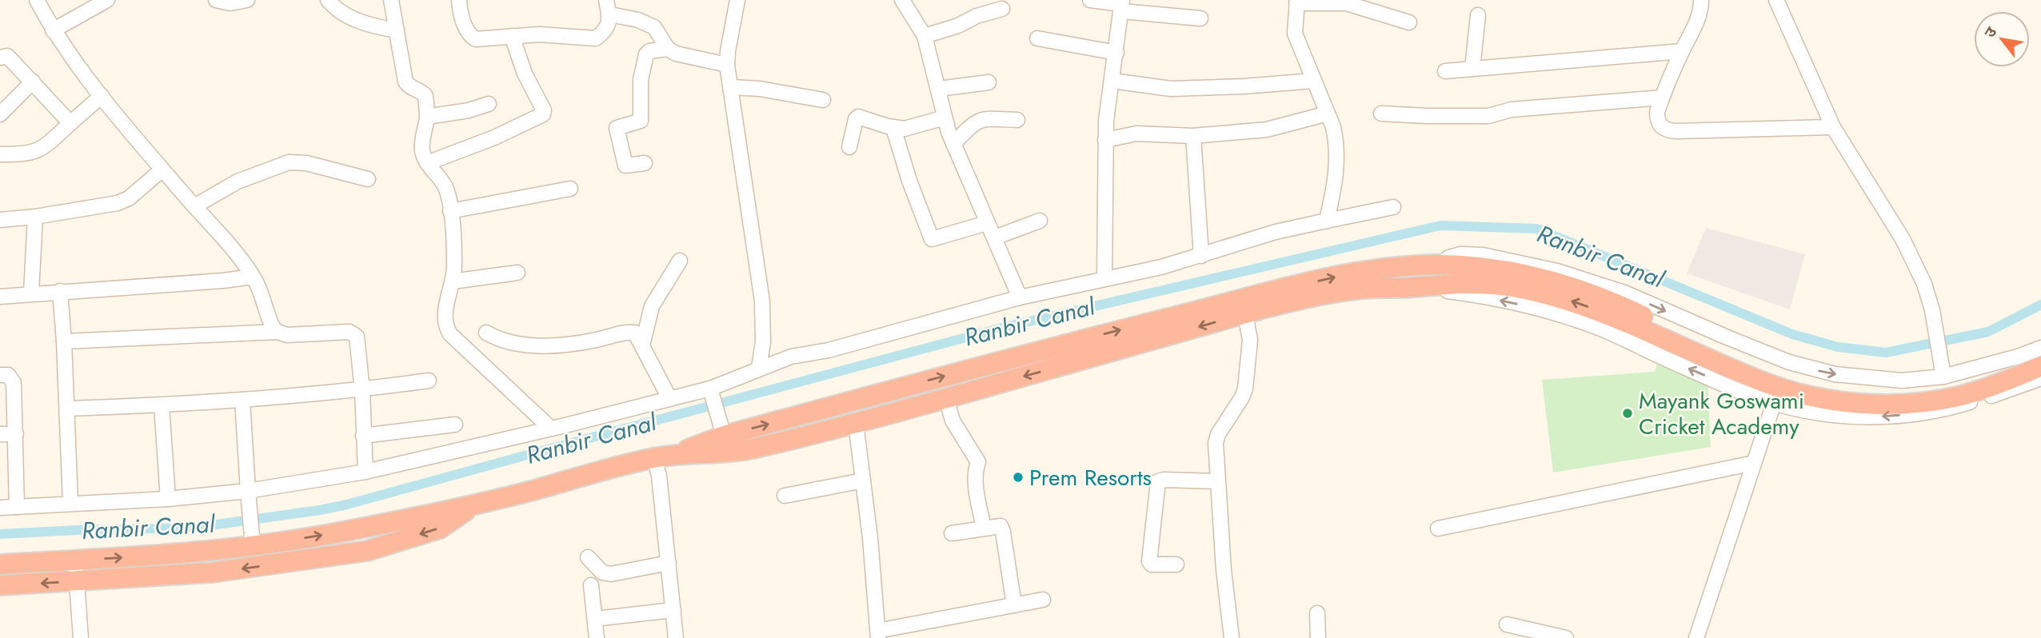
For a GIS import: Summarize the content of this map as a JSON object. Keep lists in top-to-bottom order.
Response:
{
  "water": ["Ranbir Canal"],
  "places": ["Mayank Goswami Cricket Academy", "Prem Resorts"],
  "north": "top left"
}
